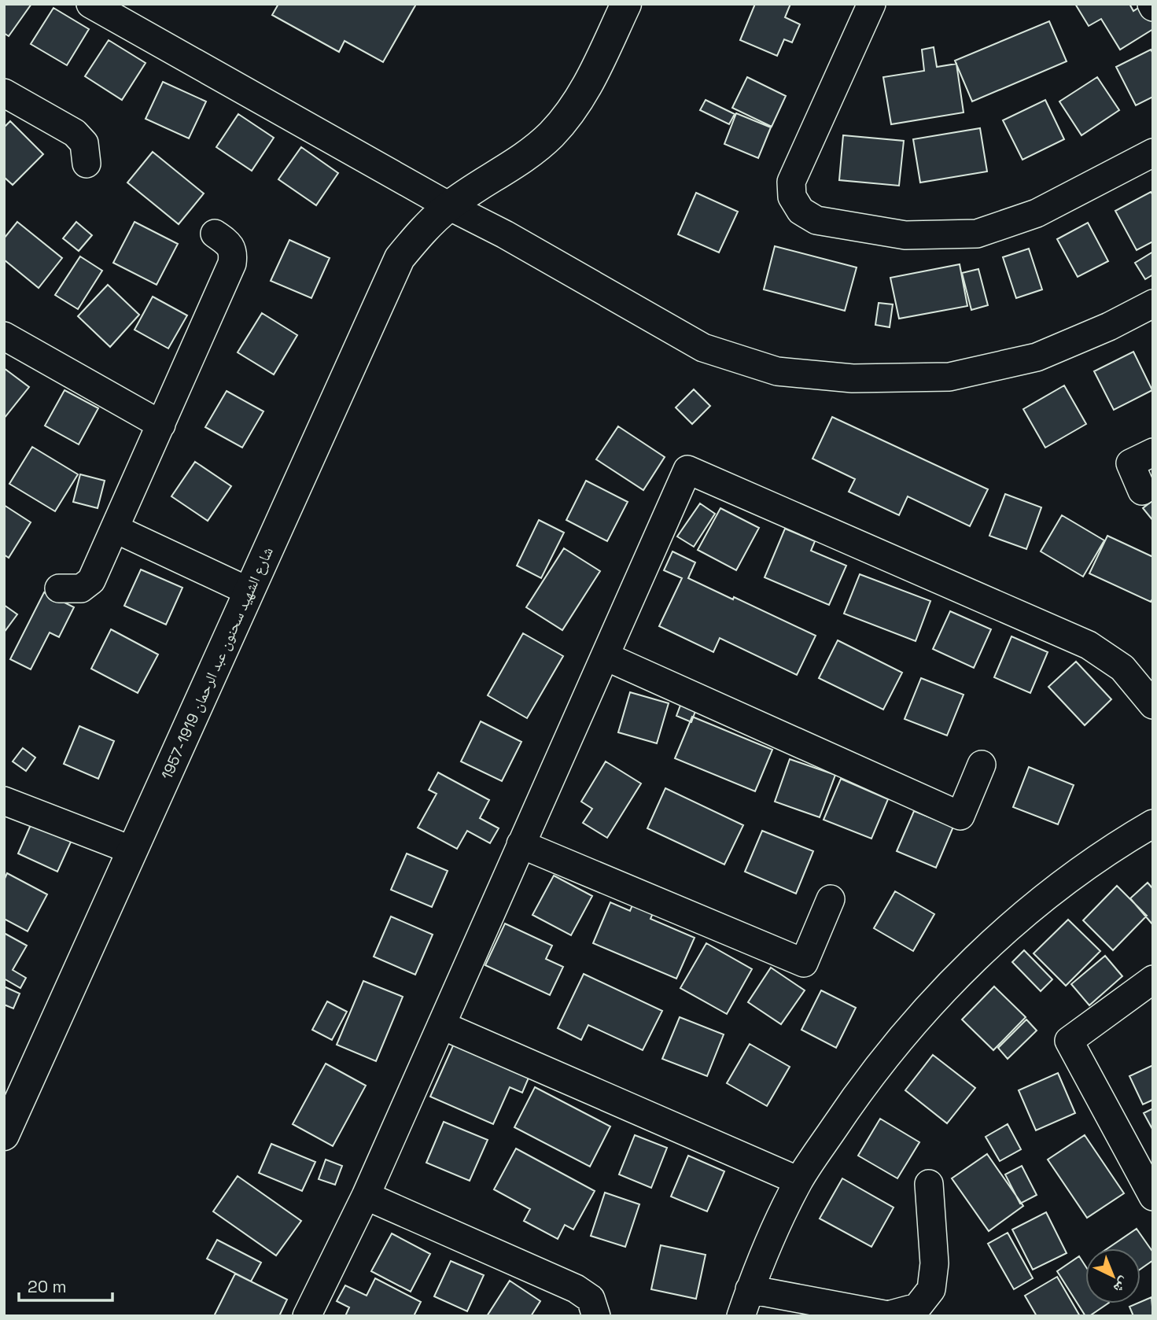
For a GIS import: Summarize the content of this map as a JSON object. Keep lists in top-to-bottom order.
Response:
{
  "streets": {
    "street": ["شارع الشهيد سحنون عبد الرحمان 1919-1957"]
  },
  "scale_bar": "20 m",
  "north": "bottom right"
}
